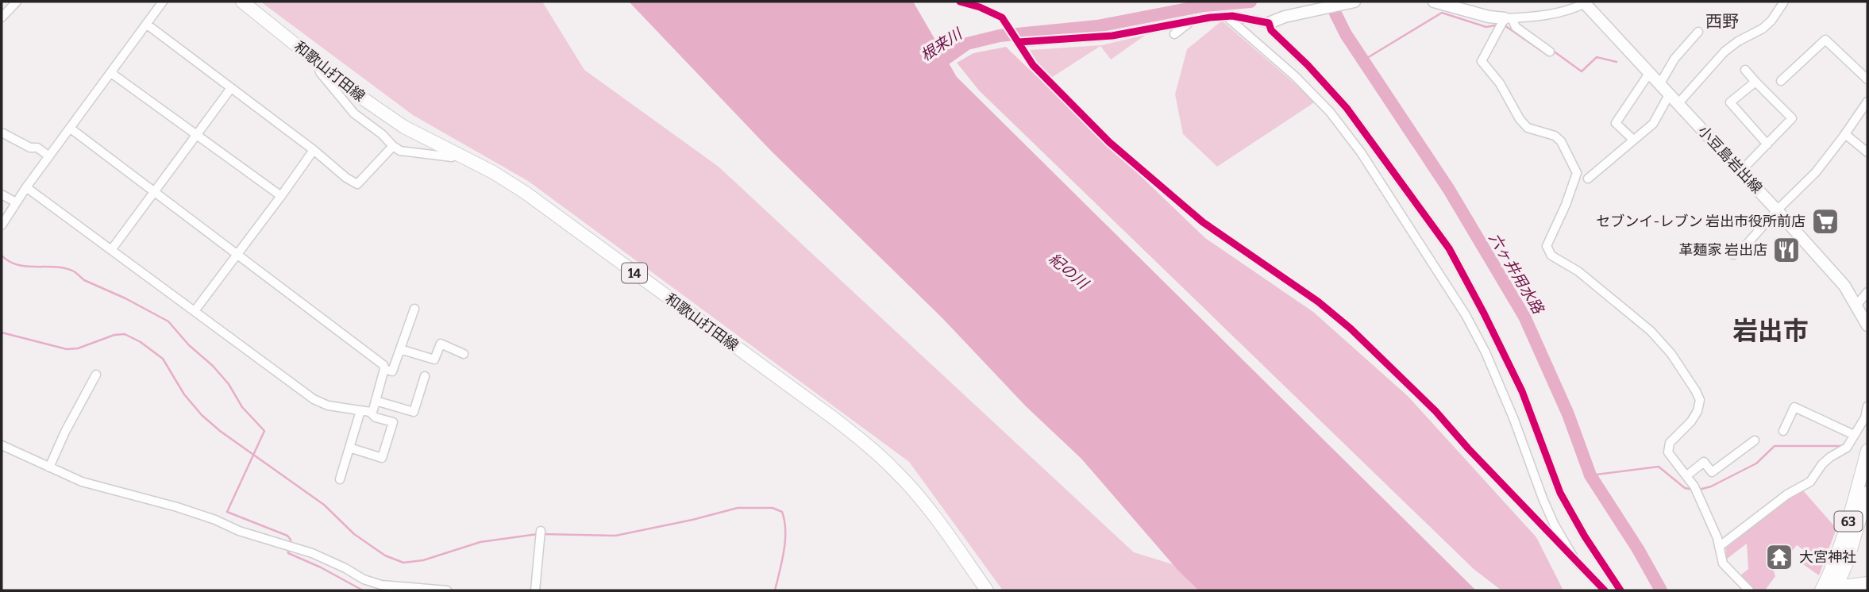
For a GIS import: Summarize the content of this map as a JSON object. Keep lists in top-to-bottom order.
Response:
{
  "streets": {
    "main road": [
      "和歌山打田線",
      "小豆島岩出線",
      "14",
      "63"
    ]
  },
  "districts": ["西野", "岩出市"],
  "water": ["根来川", "紀の川", "六ヶ井用水路"],
  "places": {
    "supermarket": ["セブンイ-レブン 岩出市役所前店"],
    "restaurant": ["革麺家 岩出店"],
    "temple": ["大宮神社"]
  }
}
